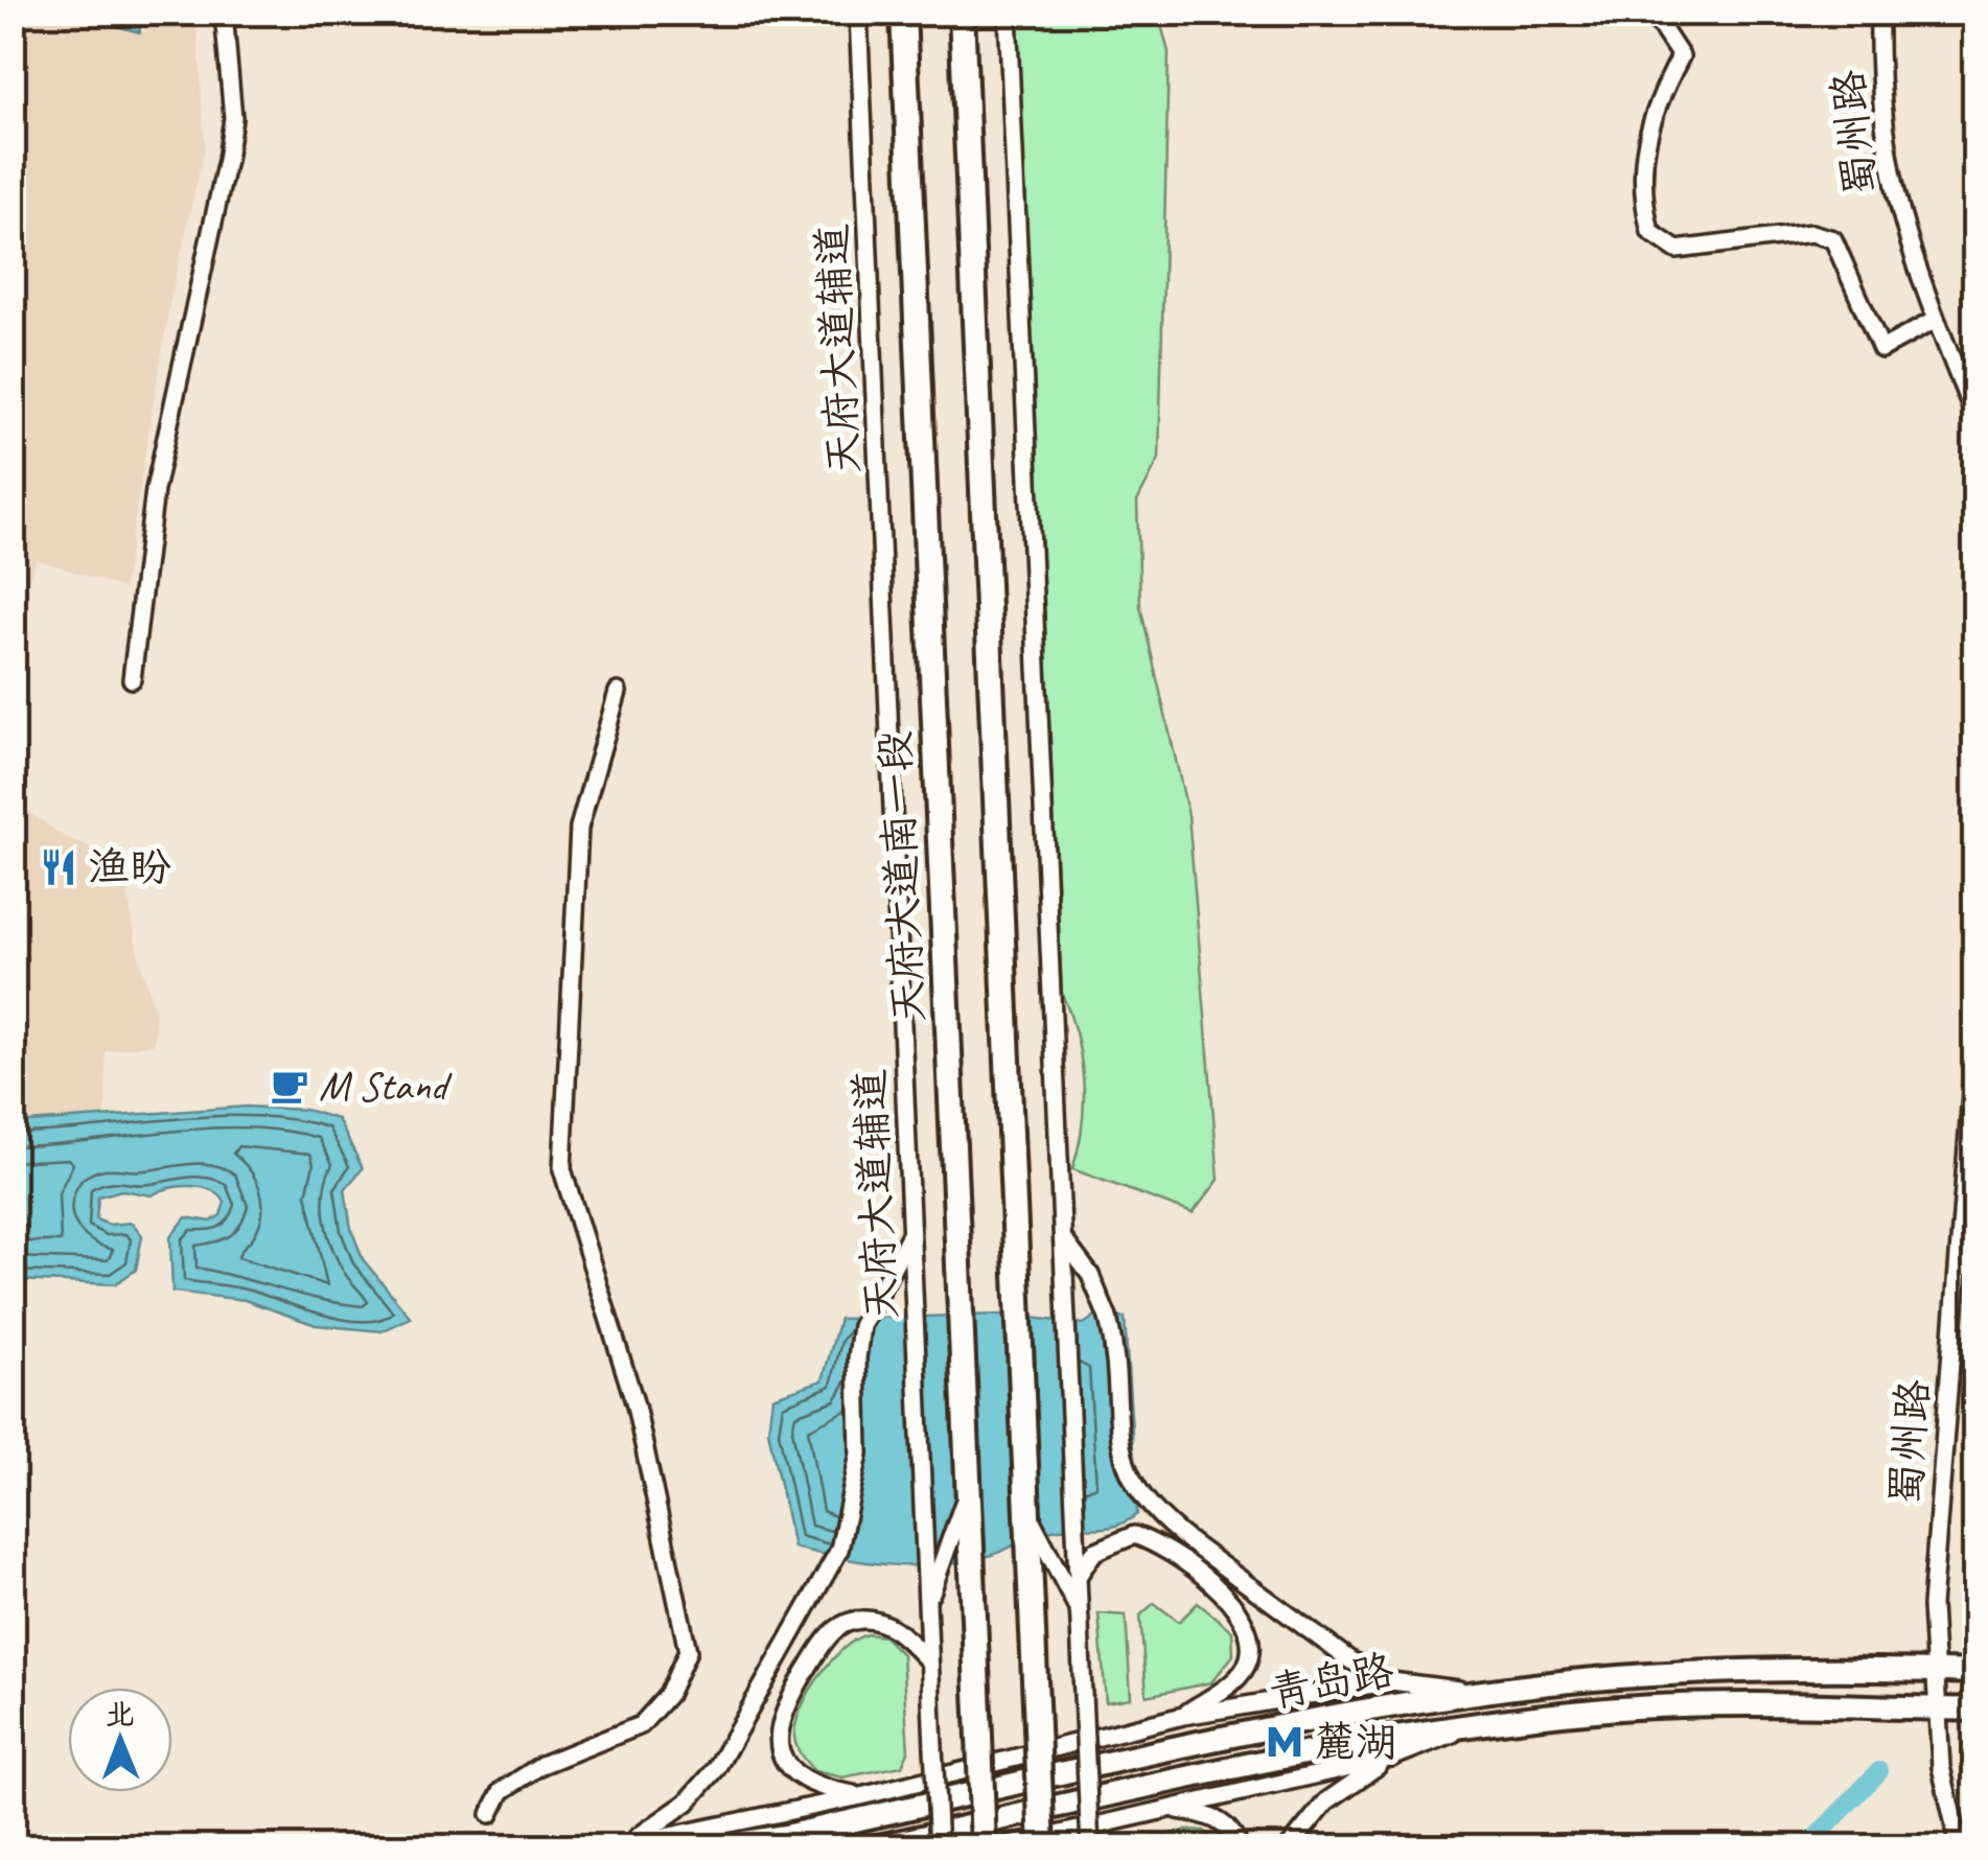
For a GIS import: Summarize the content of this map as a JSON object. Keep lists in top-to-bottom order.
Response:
{
  "streets": {
    "highway": ["天府大道南一段"],
    "main road": ["青岛路"],
    "street": ["蜀州路", "天府大道辅道"]
  },
  "crossings": [
    ["蜀州路", "青岛路"]
  ],
  "places": {
    "restaurant": ["渔盼"],
    "cafe": ["M Stand"],
    "metro station": ["麓湖"]
  },
  "north": "top"
}
